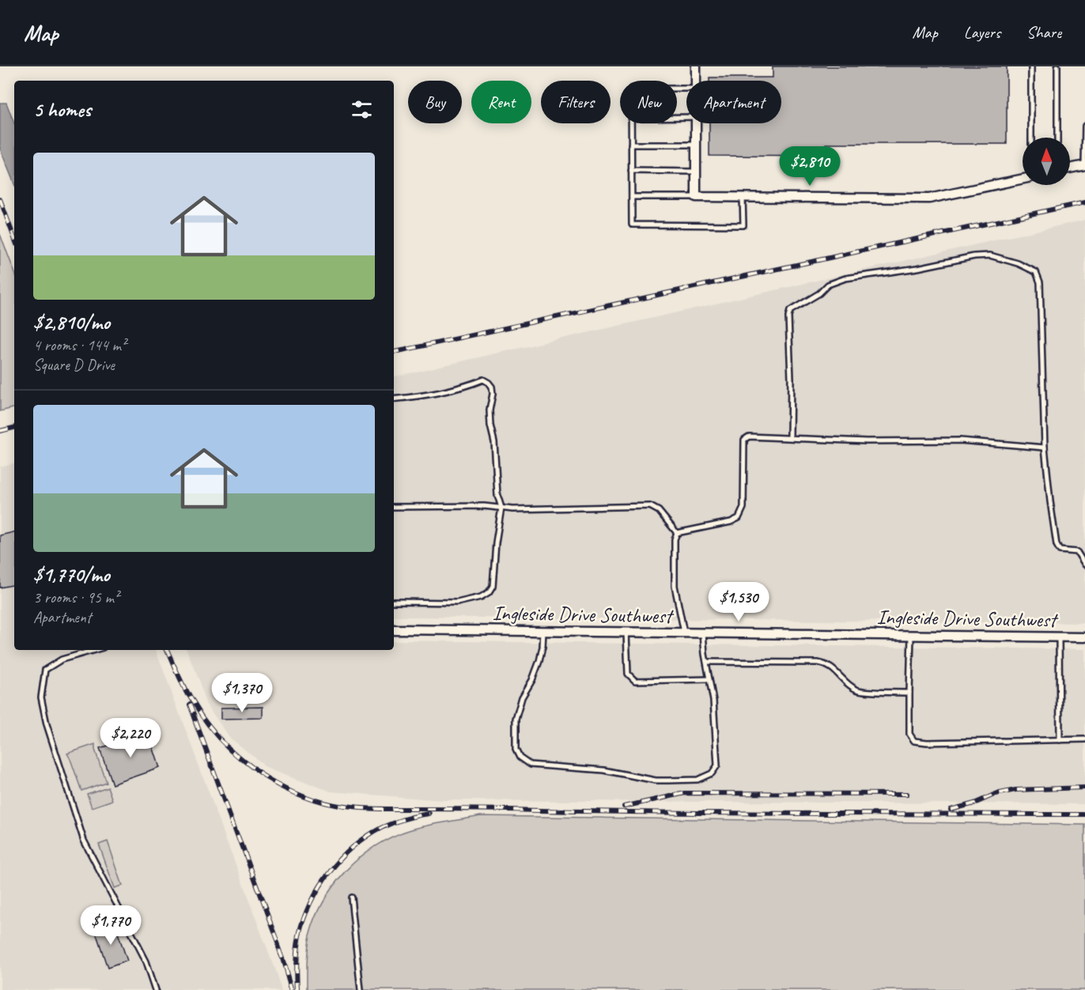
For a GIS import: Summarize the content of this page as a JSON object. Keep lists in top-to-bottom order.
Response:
{
  "streets": {
    "street": ["Ingleside Drive Southwest"]
  },
  "north": "top",
  "page": {
    "header": "Map",
    "nav": ["Map", "Layers", "Share"],
    "chip": [
      "Buy",
      "Rent",
      "Filters",
      "New",
      "Apartment"
    ],
    "heading": "5 homes",
    "list": [
      {
        "name": "$2,810/mo",
        "note": "4 rooms · 144 m² · Square D Drive"
      },
      {
        "name": "$1,770/mo",
        "note": "3 rooms · 95 m² · Apartment"
      }
    ],
    "price": [
      "$2,810",
      "$1,530",
      "$1,370",
      "$2,220",
      "$1,770"
    ]
  }
}
